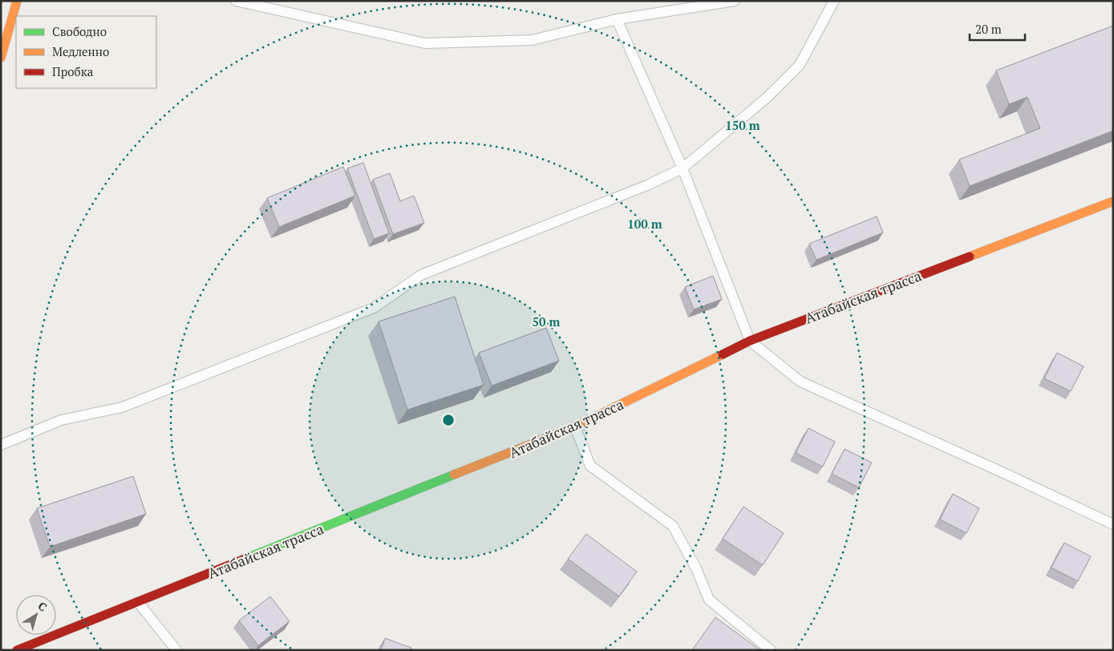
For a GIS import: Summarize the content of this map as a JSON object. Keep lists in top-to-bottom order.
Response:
{
  "streets": {
    "main road": ["Атабайская трасса"]
  },
  "legend": ["Свободно", "Медленно", "Пробка"],
  "scale_bar": "20 m",
  "north": "top right",
  "rings": ["150 m", "100 m", "50 m"]
}
